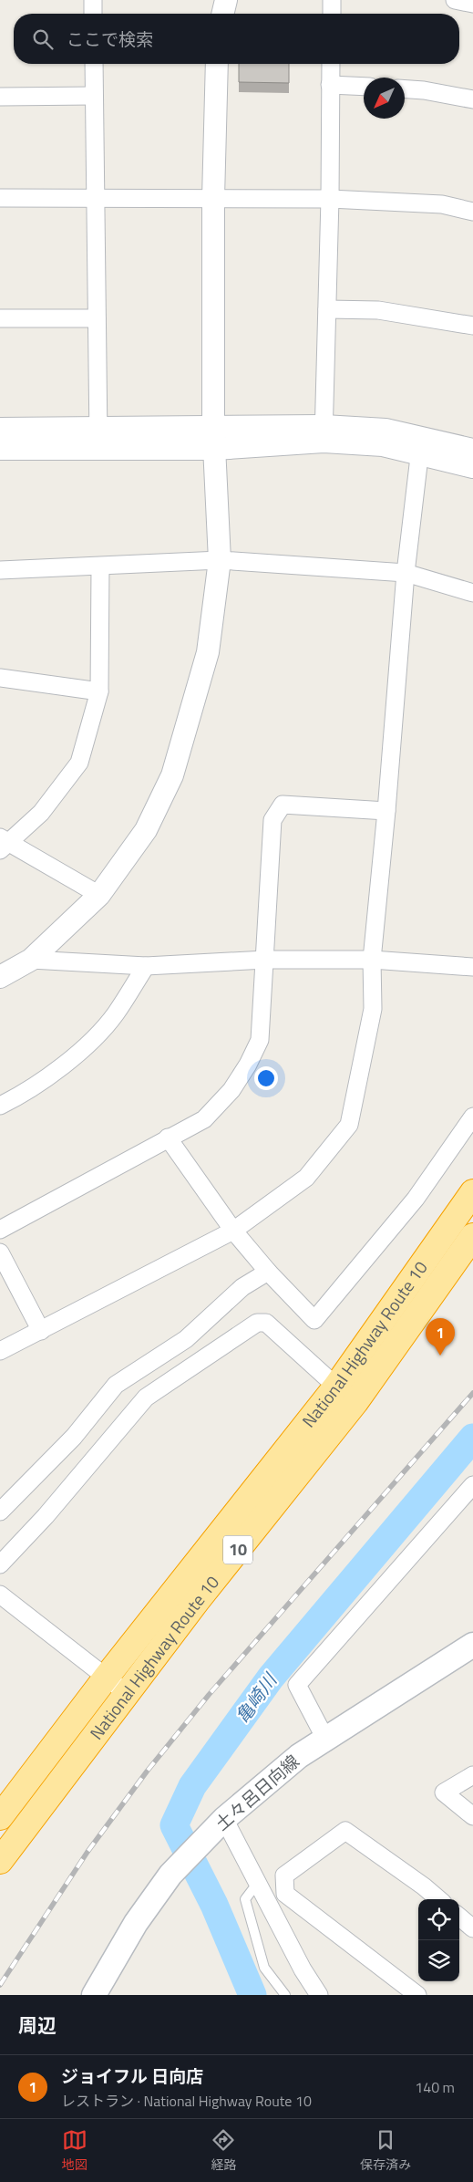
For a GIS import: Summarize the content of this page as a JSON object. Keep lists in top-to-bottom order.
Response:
{
  "streets": {
    "highway": ["National Highway Route 10", "10"],
    "main road": ["土々呂日向線"]
  },
  "water": ["亀崎川"],
  "north": "bottom left",
  "page": {
    "search": "ここで検索",
    "pins": "1",
    "heading": "周辺",
    "list": [
      {
        "mark": "1",
        "name": "ジョイフル 日向店",
        "note": "レストラン · National Highway Route 10",
        "value": "140 m"
      }
    ],
    "nav": ["地図", "経路", "保存済み"]
  }
}
